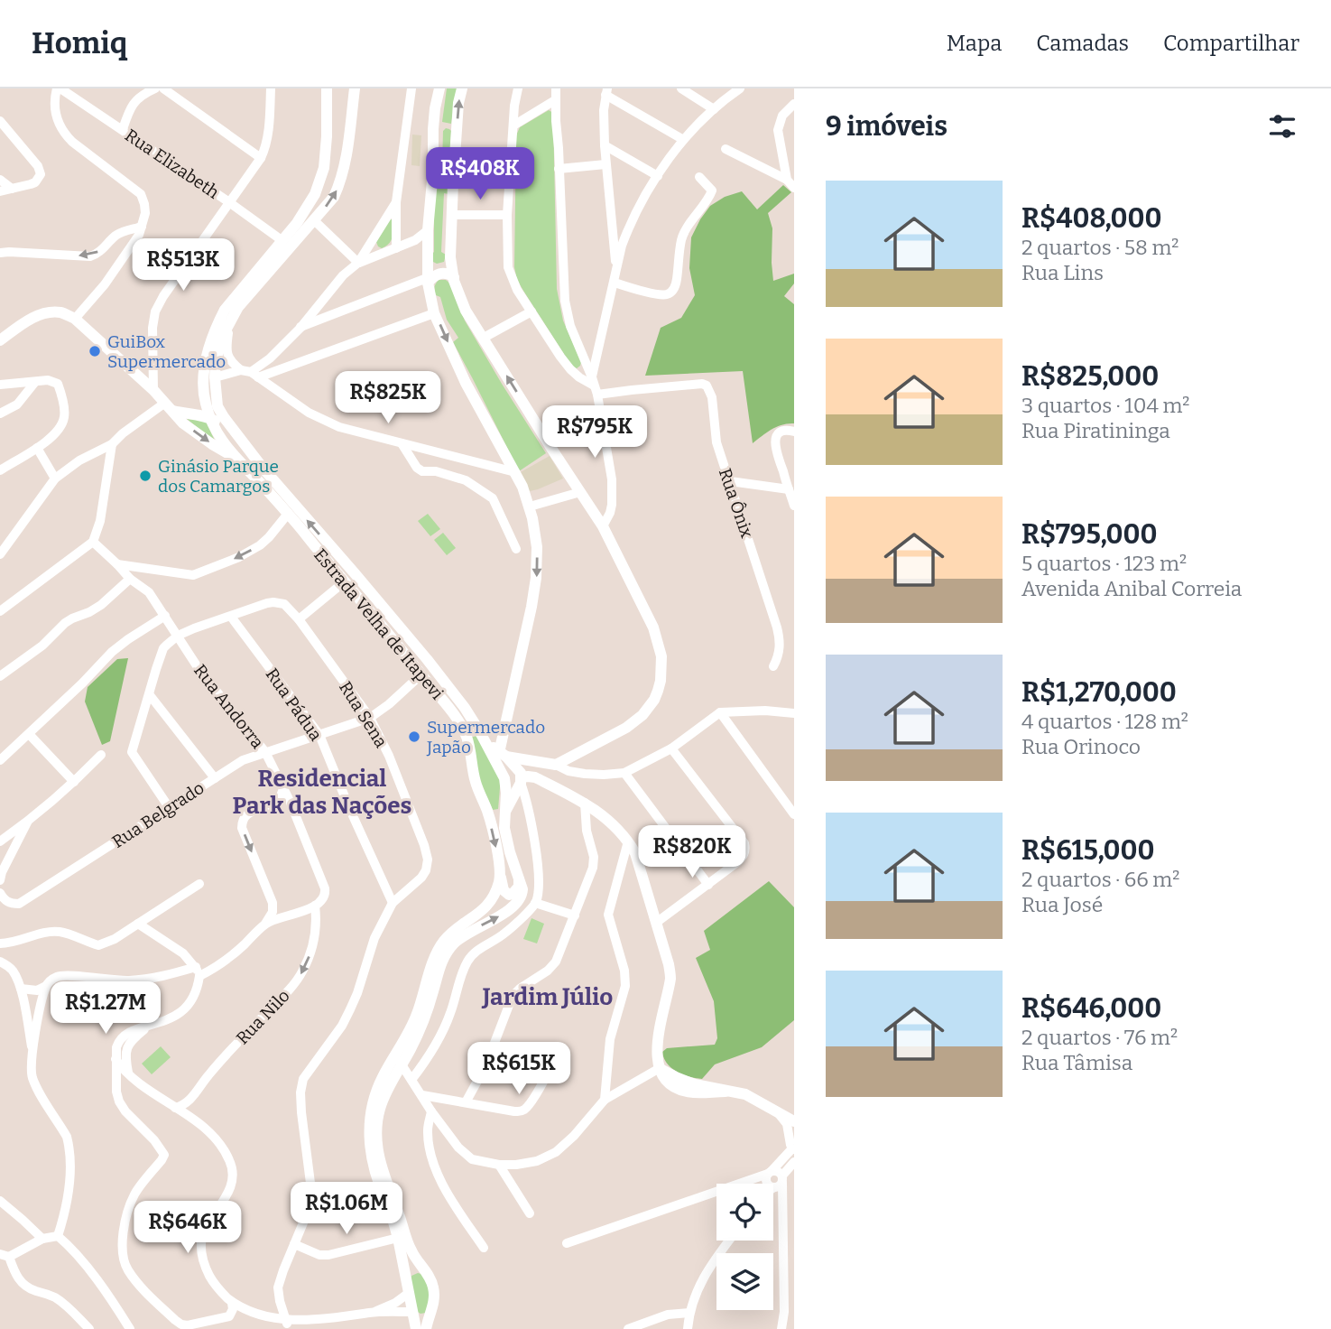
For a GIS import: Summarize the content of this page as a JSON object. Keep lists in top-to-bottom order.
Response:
{
  "streets": {
    "main road": ["Estrada Velha de Itapevi"],
    "street": [
      "Rua Elizabeth",
      "Rua Ônix",
      "Rua Pádua",
      "Rua Andorra",
      "Rua Sena",
      "Rua Belgrado",
      "Rua Nilo"
    ]
  },
  "crossings": [
    ["Rua Elizabeth", "Estrada Velha de Itapevi"],
    ["Estrada Velha de Itapevi", "Rua Belgrado"],
    ["Rua Pádua", "Rua Sena"],
    ["Rua Pádua", "Rua Belgrado"],
    ["Rua Andorra", "Rua Sena"],
    ["Rua Andorra", "Rua Belgrado"],
    ["Rua Andorra", "Rua Nilo"],
    ["Rua Sena", "Rua Belgrado"]
  ],
  "districts": ["Residencial Park das Nações", "Jardim Júlio"],
  "places": ["GuiBox Supermercado", "Ginásio Parque dos Camargos", "Supermercado Japão"],
  "page": {
    "header": "Homiq",
    "nav": ["Mapa", "Camadas", "Compartilhar"],
    "heading": "9 imóveis",
    "price": [
      "R$408K",
      "R$513K",
      "R$825K",
      "R$795K",
      "R$820K",
      "R$1.27M",
      "R$615K",
      "R$1.06M",
      "R$646K"
    ],
    "list": [
      {
        "name": "R$408,000",
        "note": "2 quartos · 58 m² · Rua Lins"
      },
      {
        "name": "R$825,000",
        "note": "3 quartos · 104 m² · Rua Piratininga"
      },
      {
        "name": "R$795,000",
        "note": "5 quartos · 123 m² · Avenida Anibal Correia"
      },
      {
        "name": "R$1,270,000",
        "note": "4 quartos · 128 m² · Rua Orinoco"
      },
      {
        "name": "R$615,000",
        "note": "2 quartos · 66 m² · Rua José"
      },
      {
        "name": "R$646,000",
        "note": "2 quartos · 76 m² · Rua Tâmisa"
      }
    ]
  }
}
